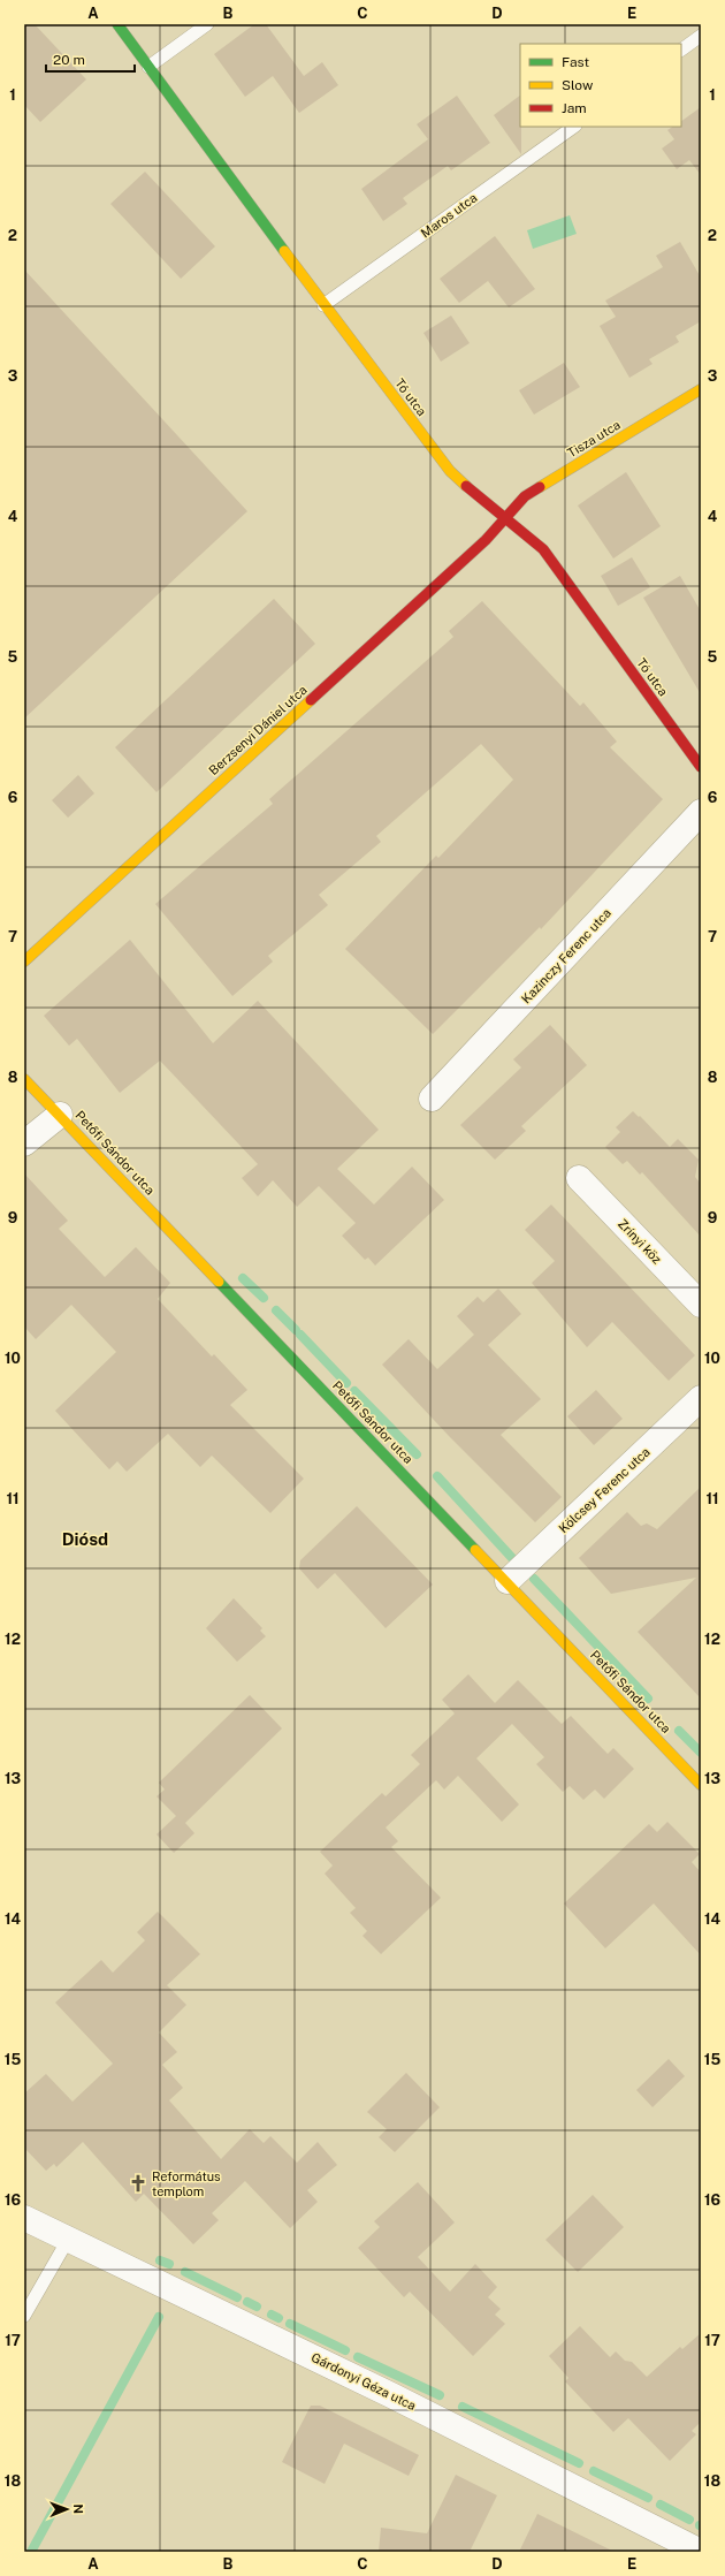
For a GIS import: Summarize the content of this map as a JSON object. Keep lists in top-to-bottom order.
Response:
{
  "streets": {
    "street": [
      "Tó utca",
      "Tisza utca",
      "Berzsenyi Dániel utca",
      "Kazinczy Ferenc utca",
      "Petőfi Sándor utca",
      "Zrínyi köz",
      "Kölcsey Ferenc utca",
      "Gárdonyi Géza utca"
    ],
    "lane": ["Maros utca"]
  },
  "crossings": [
    ["Maros utca", "Tó utca"],
    ["Tó utca", "Tisza utca"],
    ["Tó utca", "Berzsenyi Dániel utca"],
    ["Tisza utca", "Berzsenyi Dániel utca"],
    ["Petőfi Sándor utca", "Kölcsey Ferenc utca"]
  ],
  "districts": ["Diósd"],
  "places": {
    "church": ["Református templom"]
  },
  "legend": ["Fast", "Slow", "Jam"],
  "scale_bar": "20 m",
  "north": "right",
  "grid": {
    "columns": [
      "A",
      "B",
      "C",
      "D",
      "E"
    ],
    "rows": [
      "1",
      "2",
      "3",
      "4",
      "5",
      "6",
      "7",
      "8",
      "9",
      "10",
      "11",
      "12",
      "13",
      "14",
      "15",
      "16",
      "17",
      "18"
    ]
  }
}
